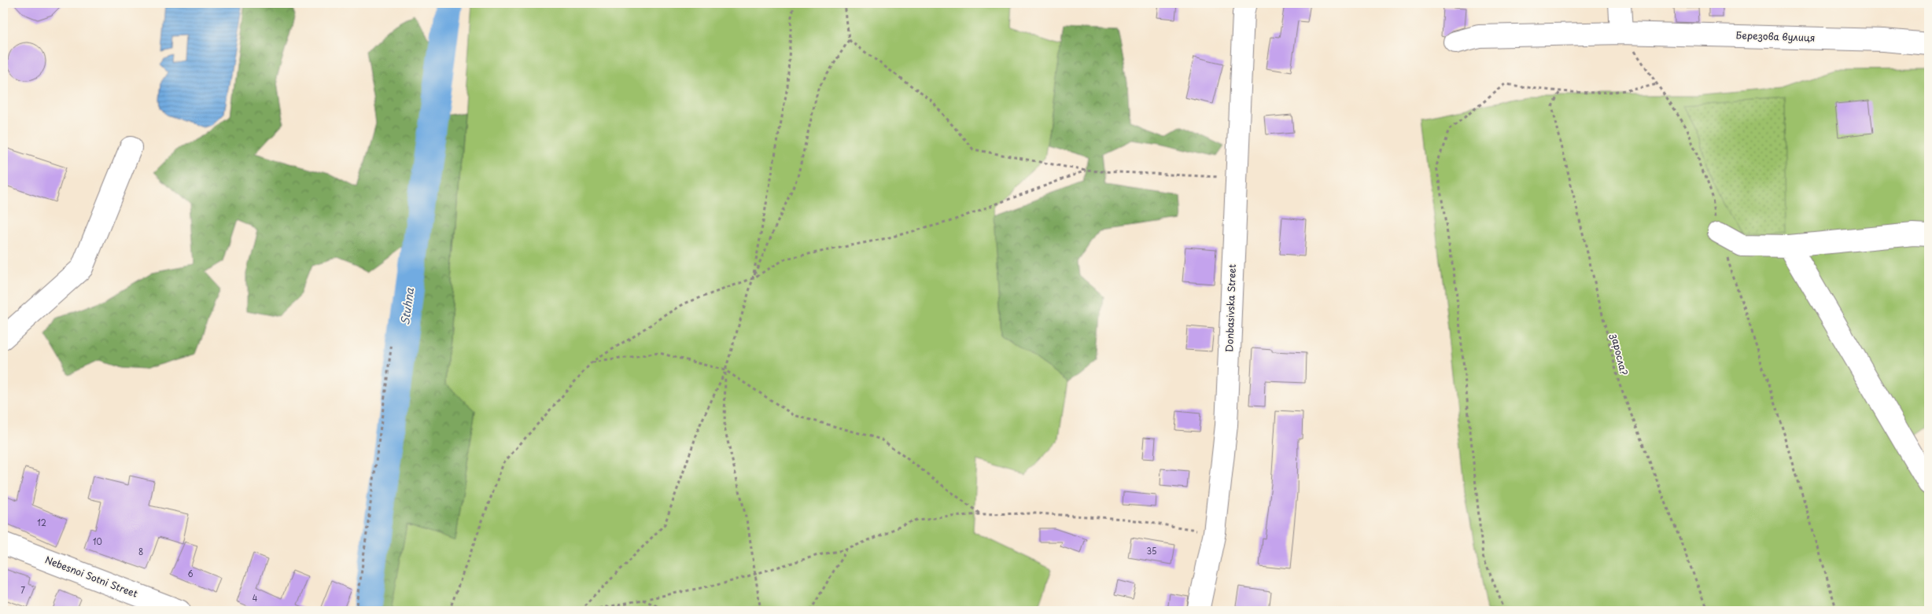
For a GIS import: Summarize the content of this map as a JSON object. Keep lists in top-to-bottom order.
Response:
{
  "streets": {
    "street": ["Березова вулиця", "Donbasivska Street", "Nebesnoi Sotni Street"],
    "path": ["заросла?"]
  },
  "water": ["Stuhna"],
  "house_numbers": [
    "12",
    "10",
    "35",
    "8",
    "6",
    "7",
    "4"
  ]
}
